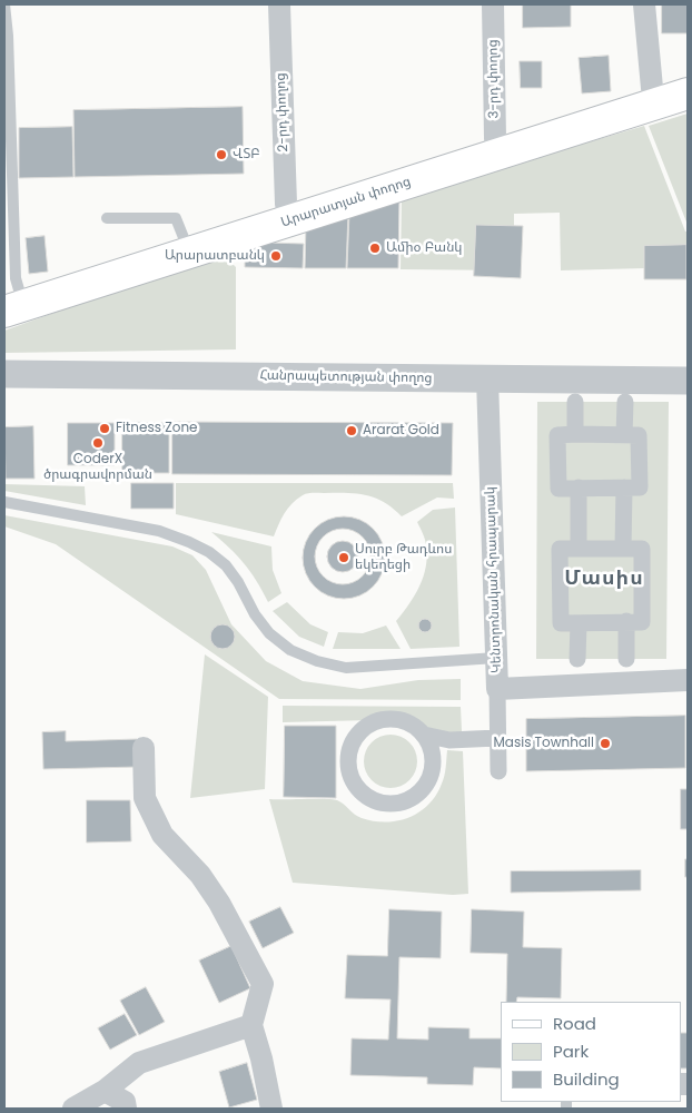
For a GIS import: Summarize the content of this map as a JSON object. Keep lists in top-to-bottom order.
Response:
{
  "streets": {
    "main road": ["Արարատյան փողոց"],
    "street": [
      "3-րդ փողոց",
      "2-րդ փողոց",
      "Հանրապետության փողոց",
      "Կենտրոնական հրապարակ"
    ]
  },
  "crossings": [
    ["3-րդ փողոց", "Արարատյան փողոց"],
    ["2-րդ փողոց", "Արարատյան փողոց"],
    ["Հանրապետության փողոց", "Կենտրոնական հրապարակ"]
  ],
  "districts": ["Մասիս"],
  "places": [
    "ՎՏԲ",
    "Ամիօ Բանկ",
    "Արարատբանկ",
    "Fitness Zone",
    "Ararat Gold",
    "CoderX ծրագրավորման",
    "Սուրբ Թադևոս եկեղեցի",
    "Masis Townhall"
  ],
  "legend": ["Road", "Park", "Building"]
}
